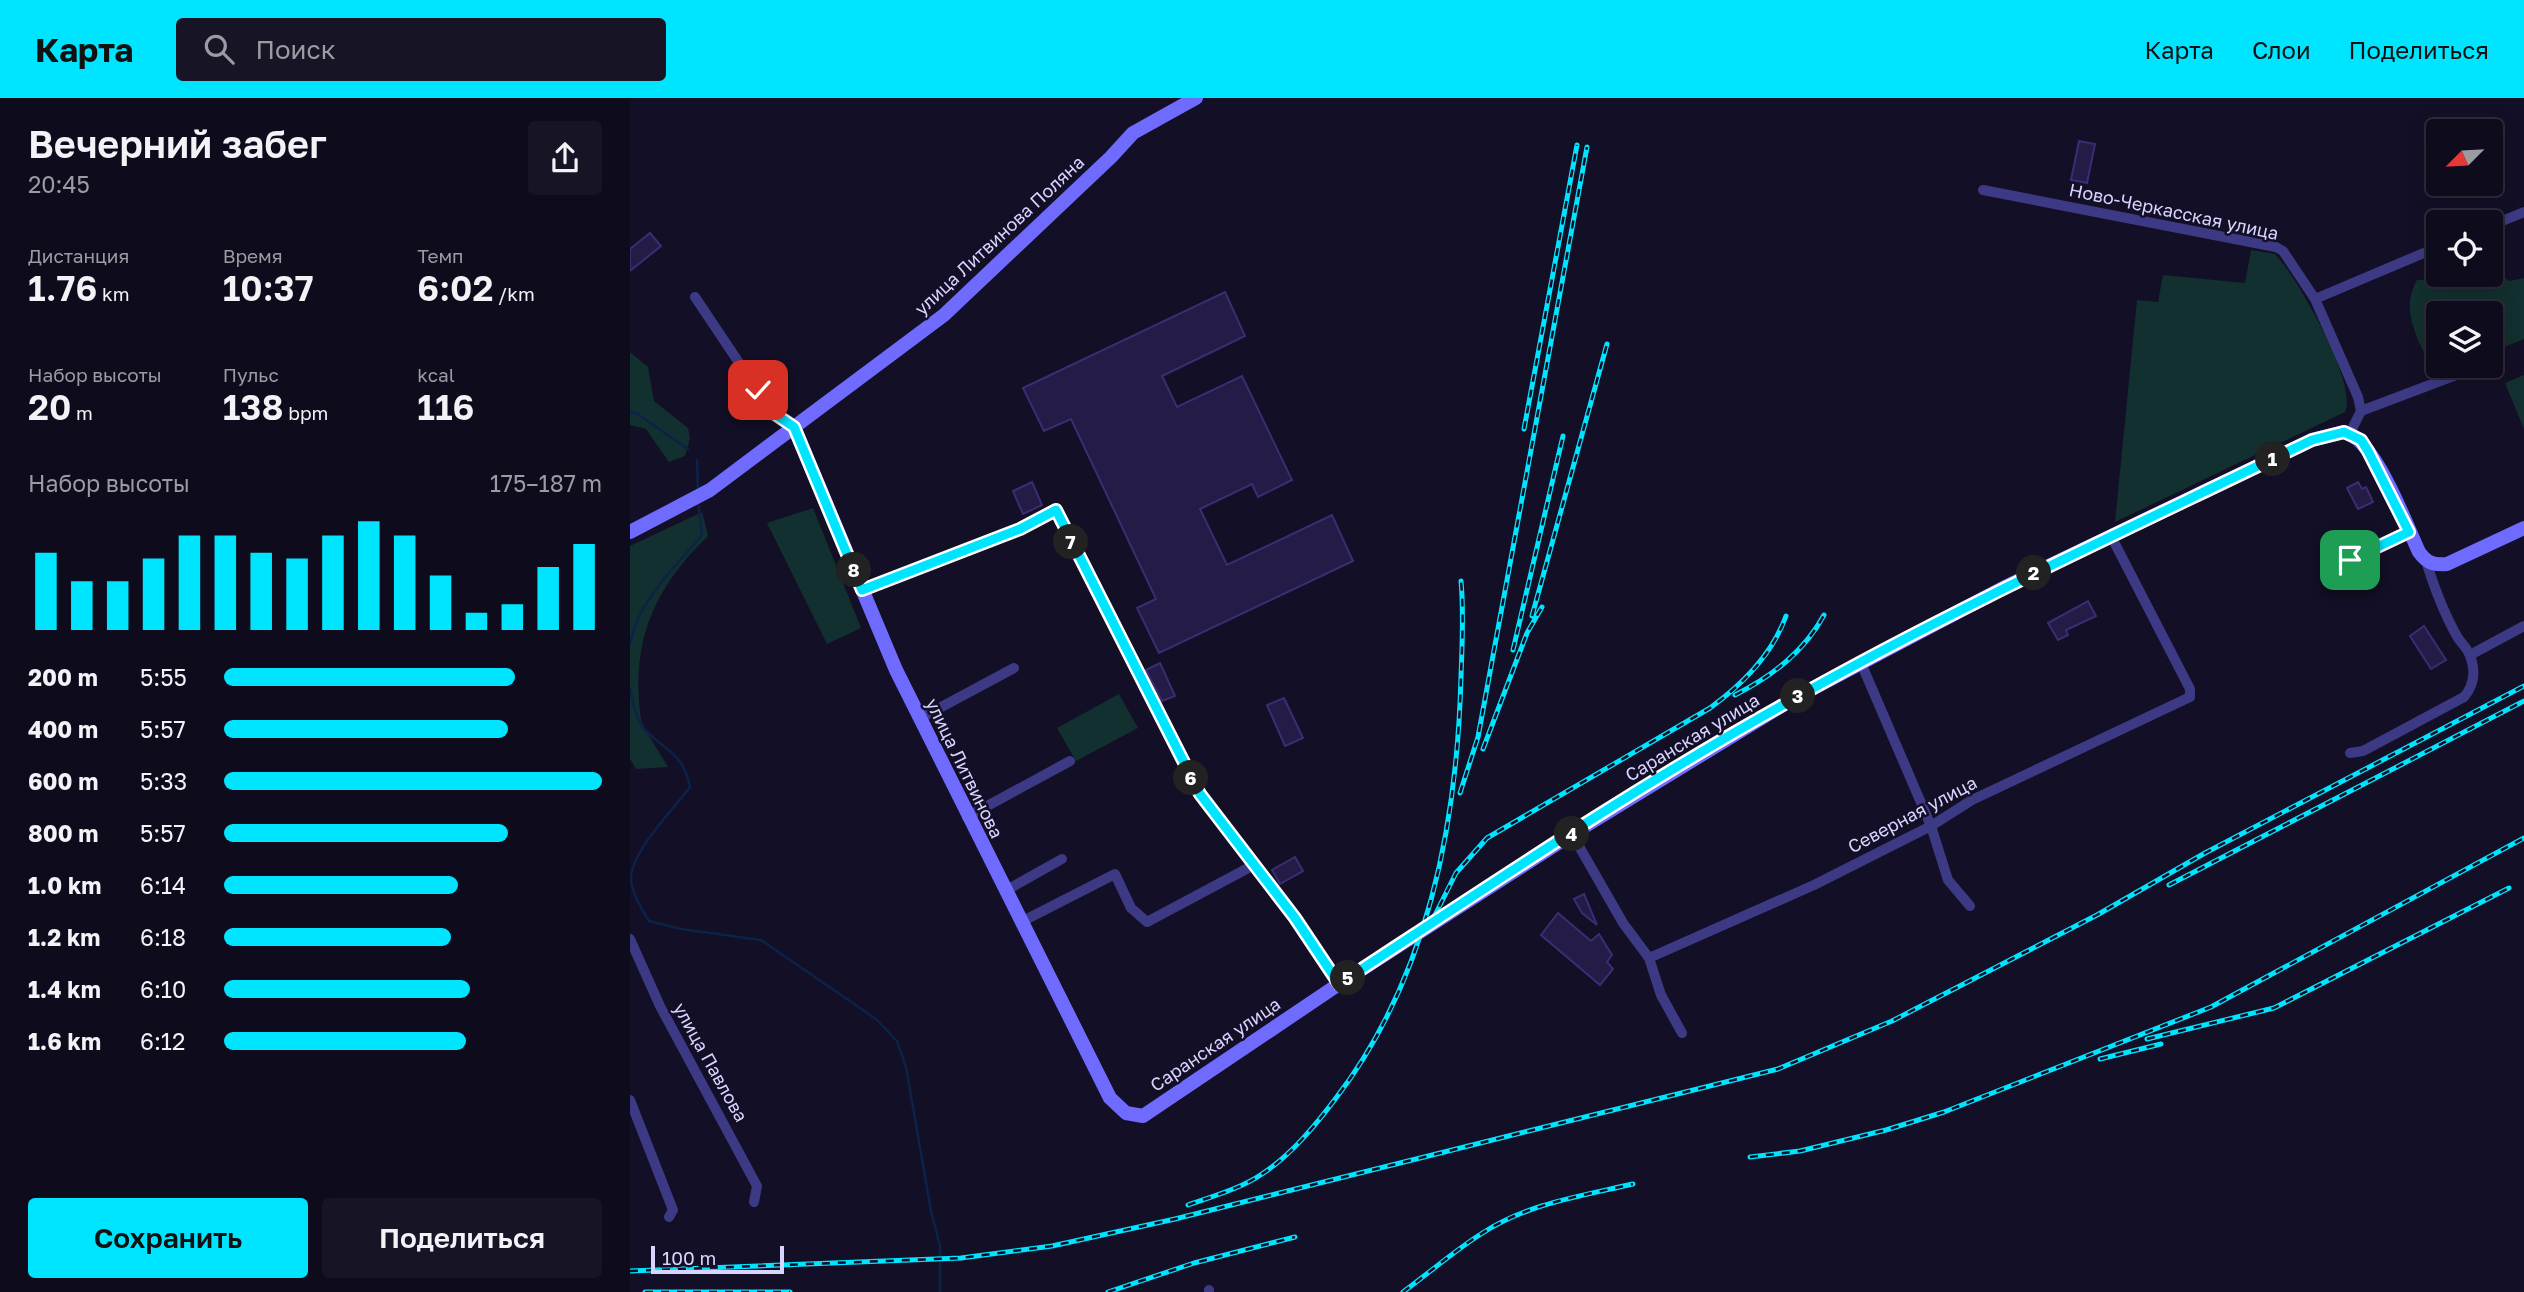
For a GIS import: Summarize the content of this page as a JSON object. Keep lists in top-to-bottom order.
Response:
{
  "streets": {
    "main road": ["улица Литвинова Поляна", "Саранская улица", "улица Литвинова"],
    "street": ["Ново-Черкасская улица", "Северная улица", "улица Павлова"]
  },
  "crossings": [
    ["улица Литвинова Поляна", "улица Литвинова"],
    ["Саранская улица", "улица Литвинова"],
    ["Саранская улица", "Северная улица"]
  ],
  "scale_bar": "100 m",
  "north": "bottom left",
  "page": {
    "header": "Карта",
    "search": "Поиск",
    "nav": ["Карта", "Слои", "Поделиться"],
    "heading": ["Вечерний забег", "20:45"],
    "stats": [
      ["Дистанция", "1.76 km"],
      ["Время", "10:37"],
      ["Темп", "6:02 /km"],
      ["Набор высоты", "20 m"],
      ["Пульс", "138 bpm"],
      ["kcal", "116"]
    ],
    "pins": [
      "1",
      "7",
      "8",
      "2",
      "3",
      "6",
      "4",
      "5"
    ],
    "chart": ["Набор высоты", "175–187 m"],
    "list": [
      {
        "name": "200 m",
        "note": "5:55"
      },
      {
        "name": "400 m",
        "note": "5:57"
      },
      {
        "name": "600 m",
        "note": "5:33"
      },
      {
        "name": "800 m",
        "note": "5:57"
      },
      {
        "name": "1.0 km",
        "note": "6:14"
      },
      {
        "name": "1.2 km",
        "note": "6:18"
      },
      {
        "name": "1.4 km",
        "note": "6:10"
      },
      {
        "name": "1.6 km",
        "note": "6:12"
      }
    ],
    "buttons": ["Сохранить", "Поделиться"],
    "scale": "100 m"
  }
}
